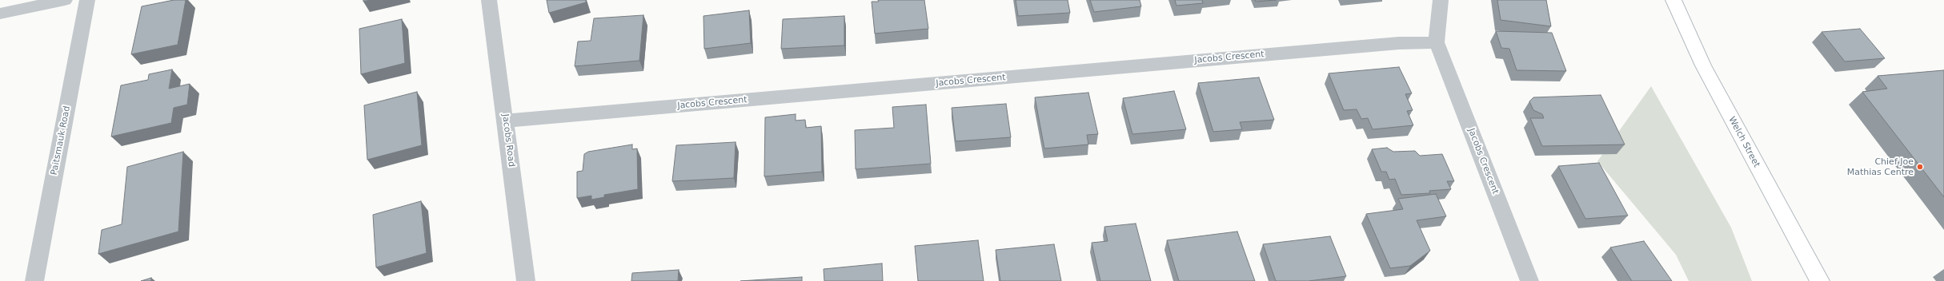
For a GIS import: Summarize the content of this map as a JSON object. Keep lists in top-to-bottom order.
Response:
{
  "streets": {
    "street": [
      "Jacobs Crescent",
      "Paitsmauk Road",
      "Jacobs Road",
      "Welch Street"
    ]
  },
  "crossings": [
    ["Jacobs Crescent", "Jacobs Road"]
  ],
  "places": ["Chief Joe Mathias Centre"]
}
